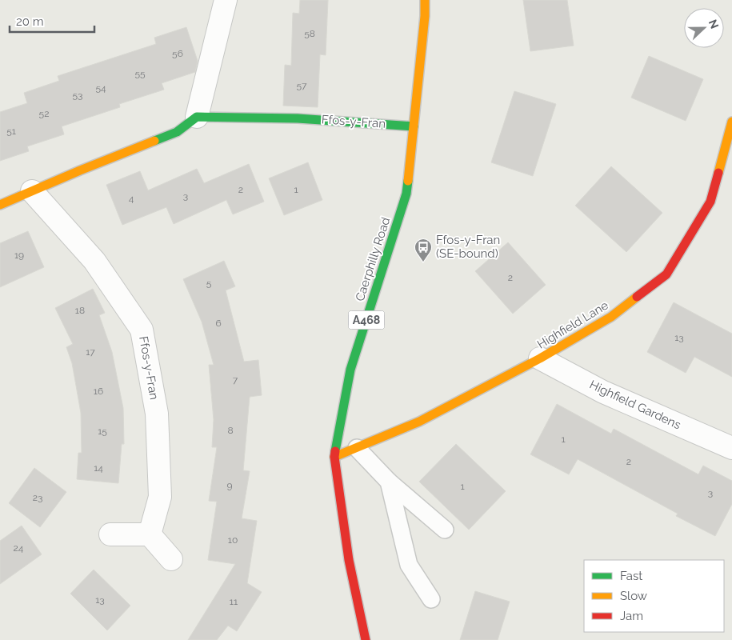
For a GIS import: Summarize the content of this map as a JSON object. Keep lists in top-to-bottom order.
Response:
{
  "streets": {
    "street": [
      "Ffos-y-Fran",
      "Caerphilly Road",
      "A468",
      "Highfield Lane",
      "Highfield Gardens"
    ]
  },
  "crossings": [
    ["Ffos-y-Fran", "Caerphilly Road"],
    ["Caerphilly Road", "Highfield Lane"],
    ["Highfield Lane", "Highfield Gardens"]
  ],
  "places": {
    "bus stop": ["Ffos-y-Fran (SE-bound)"]
  },
  "house_numbers": [
    "58",
    "56",
    "55",
    "57",
    "54",
    "53",
    "52",
    "51",
    "2",
    "1",
    "3",
    "4",
    "19",
    "2",
    "5",
    "18",
    "6",
    "13",
    "17",
    "7",
    "16",
    "8",
    "15",
    "1",
    "2",
    "14",
    "9",
    "1",
    "3",
    "23",
    "10",
    "24",
    "13",
    "11"
  ],
  "legend": ["Fast", "Slow", "Jam"],
  "scale_bar": "20 m",
  "north": "right"
}
